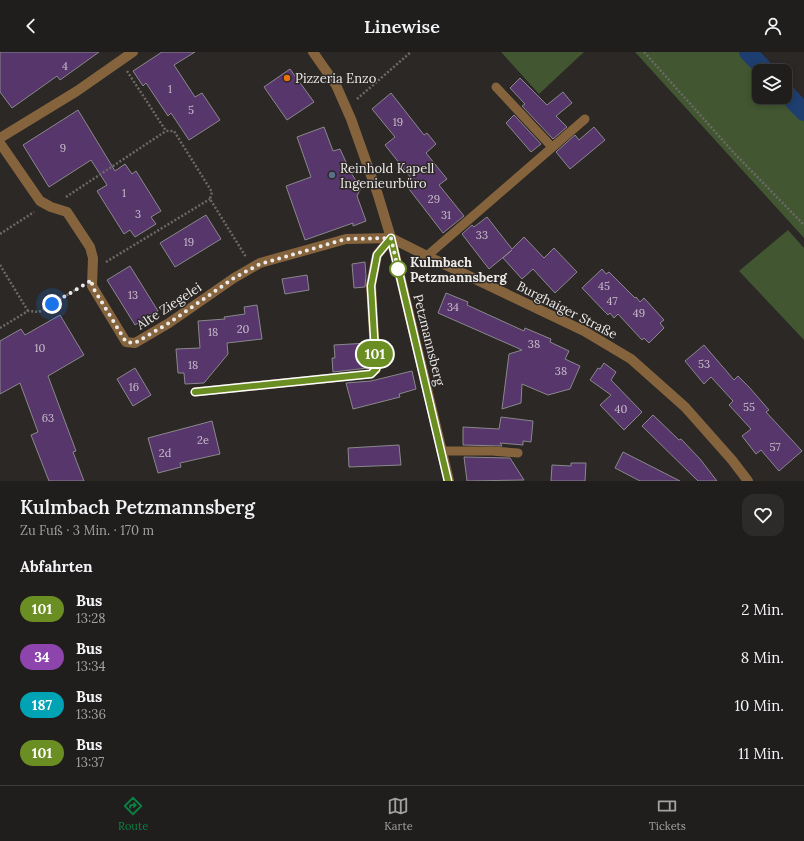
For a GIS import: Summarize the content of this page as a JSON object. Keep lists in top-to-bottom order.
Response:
{
  "streets": {
    "street": ["Alte Ziegelei", "Burghaiger Straße", "Petzmannsberg"]
  },
  "crossings": [
    ["Alte Ziegelei", "Burghaiger Straße"],
    ["Alte Ziegelei", "Petzmannsberg"],
    ["Burghaiger Straße", "Petzmannsberg"]
  ],
  "places": ["Pizzeria Enzo", "Reinhold Kapell Ingenieurbüro", "Kulmbach Petzmannsberg"],
  "lines": ["bus line 101"],
  "house_numbers": [
    "4",
    "1",
    "5",
    "19",
    "9",
    "1",
    "29",
    "3",
    "31",
    "33",
    "19",
    "45",
    "13",
    "47",
    "34",
    "49",
    "20",
    "18",
    "38",
    "10",
    "53",
    "18",
    "38",
    "16",
    "55",
    "40",
    "63",
    "2e",
    "57",
    "2d"
  ],
  "page": {
    "header": "Linewise",
    "on_map": "101",
    "heading": [
      ["Kulmbach Petzmannsberg", "Zu Fuß · 3 Min. · 170 m"],
      "Abfahrten"
    ],
    "list": [
      {
        "mark": "101",
        "name": "Bus",
        "note": "13:28",
        "value": "2 Min."
      },
      {
        "mark": "34",
        "name": "Bus",
        "note": "13:34",
        "value": "8 Min."
      },
      {
        "mark": "187",
        "name": "Bus",
        "note": "13:36",
        "value": "10 Min."
      },
      {
        "mark": "101",
        "name": "Bus",
        "note": "13:37",
        "value": "11 Min."
      }
    ],
    "tabs": ["Route", "Karte", "Tickets"]
  }
}
